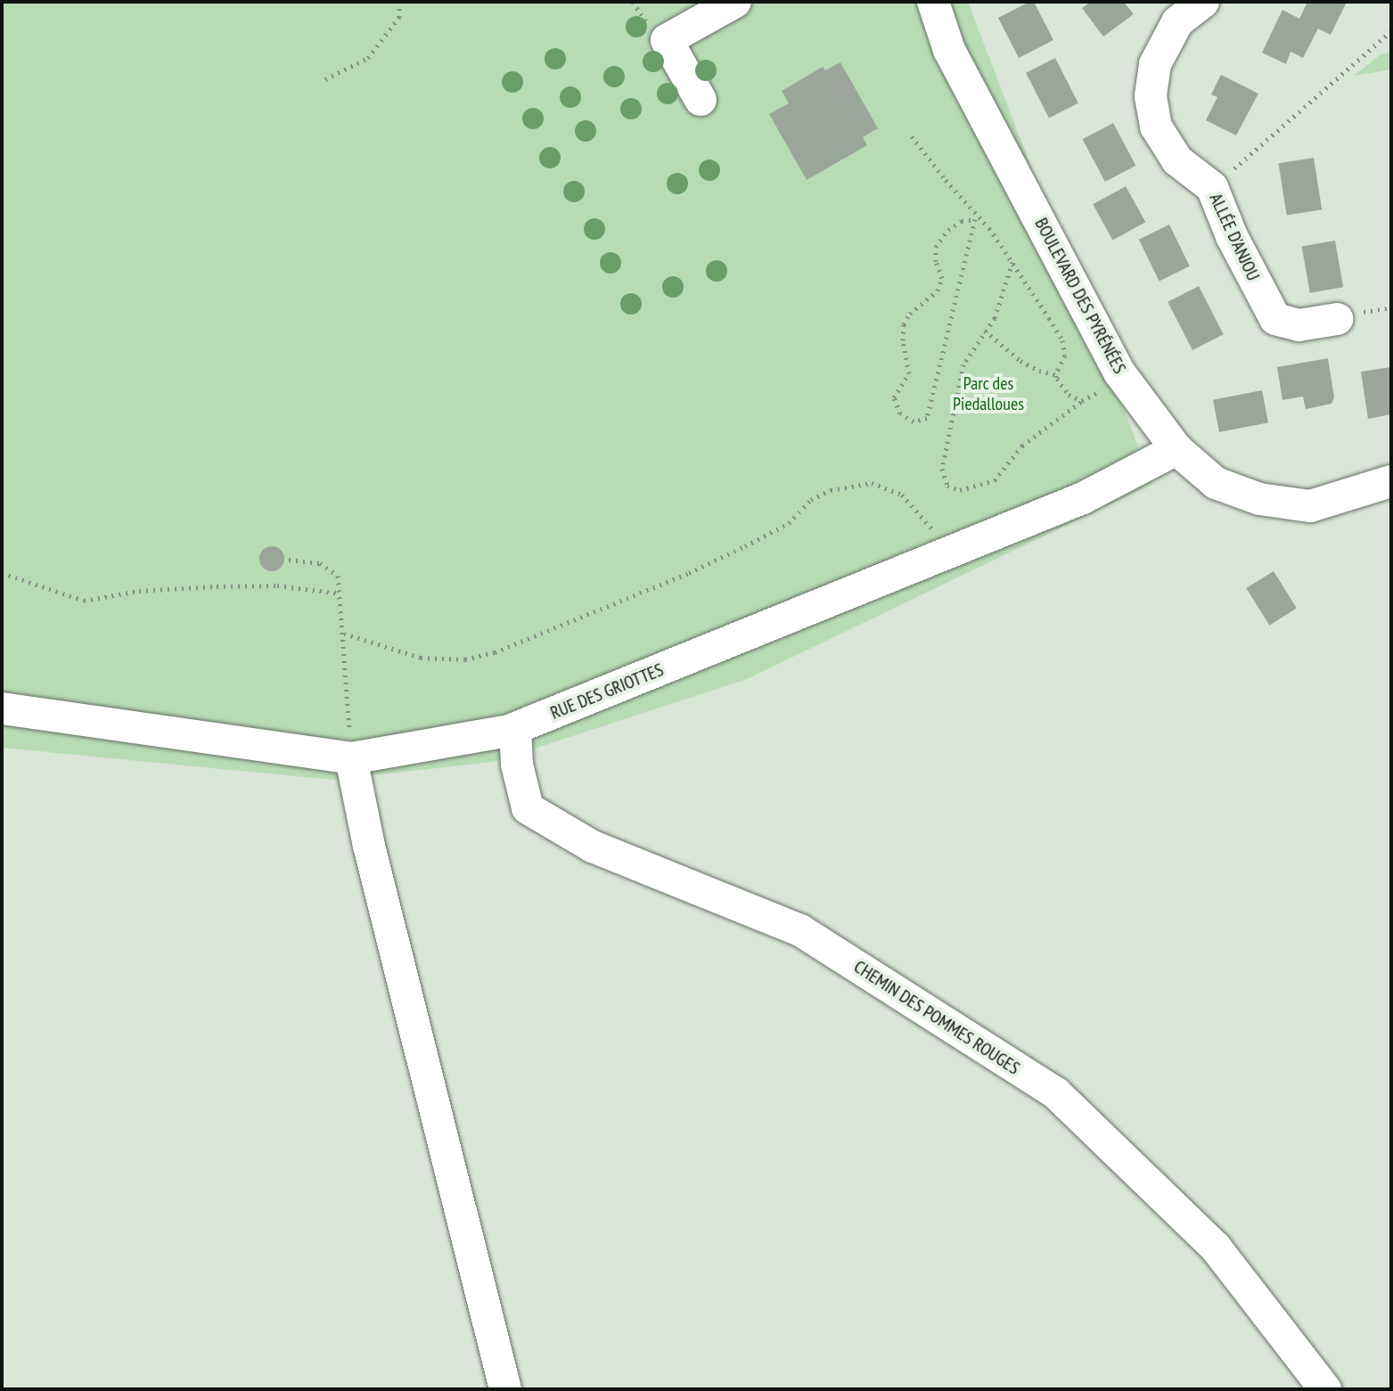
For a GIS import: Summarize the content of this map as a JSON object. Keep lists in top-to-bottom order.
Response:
{
  "streets": {
    "street": [
      "ALLÉE D'ANJOU",
      "BOULEVARD DES PYRÉNÉES",
      "RUE DES GRIOTTES",
      "CHEMIN DES POMMES ROUGES"
    ]
  },
  "crossings": [
    ["BOULEVARD DES PYRÉNÉES", "RUE DES GRIOTTES"],
    ["RUE DES GRIOTTES", "CHEMIN DES POMMES ROUGES"]
  ],
  "parks": ["Parc des Piedalloues"]
}
